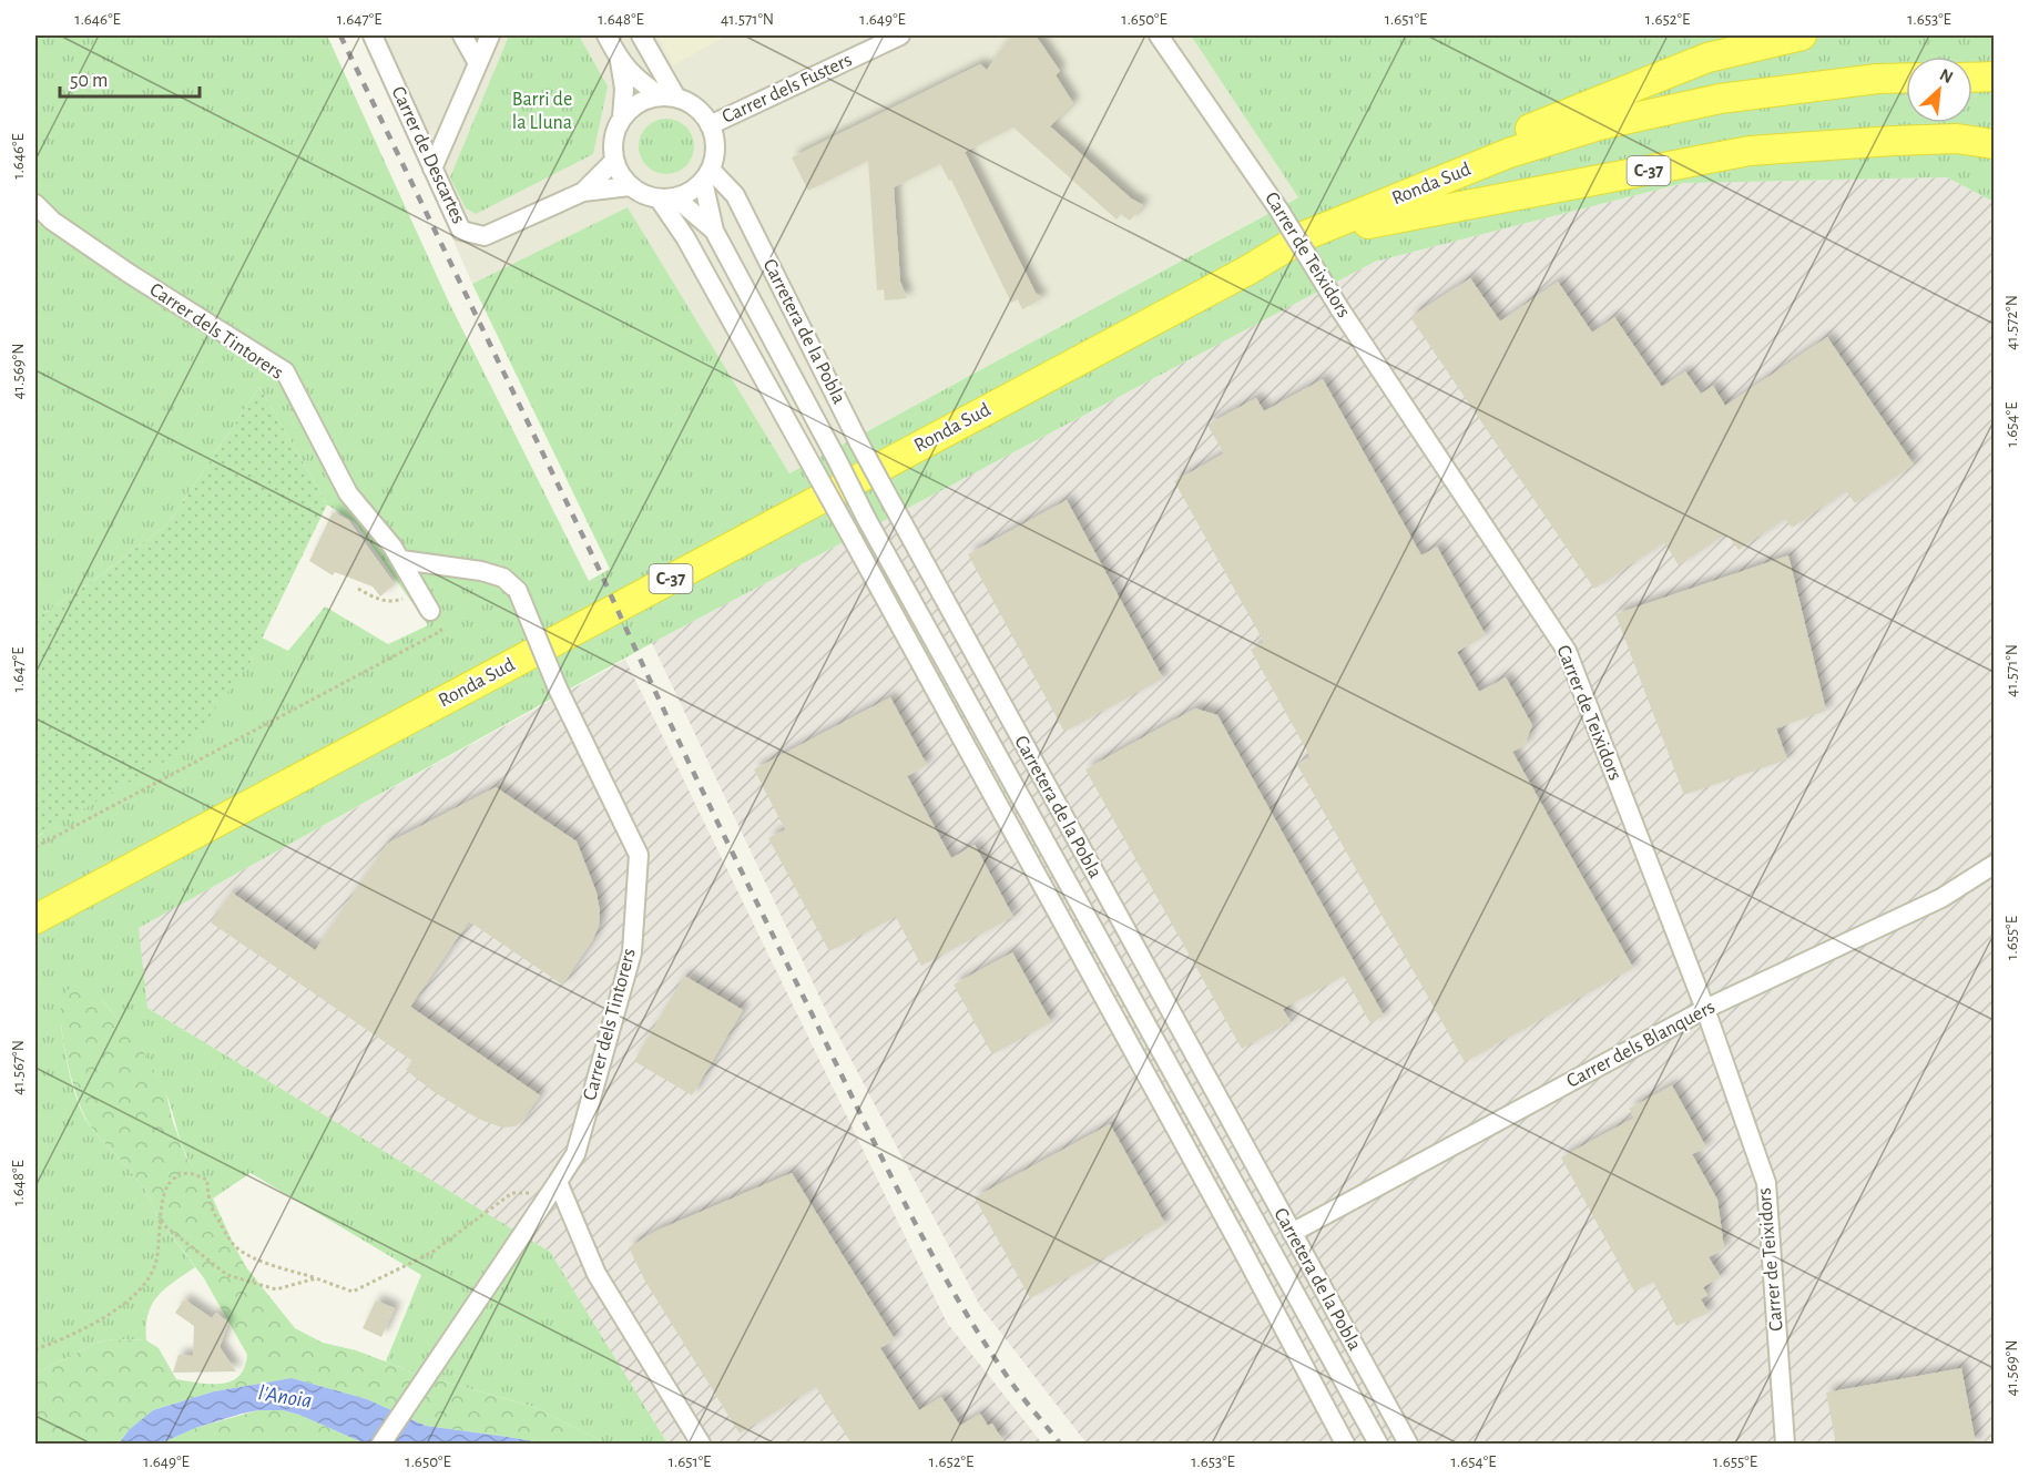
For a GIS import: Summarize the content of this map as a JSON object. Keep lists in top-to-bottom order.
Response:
{
  "streets": {
    "highway": ["C-37", "Ronda Sud"],
    "street": [
      "Carrer dels Fusters",
      "Carrer de Descartes",
      "Carrer de Teixidors",
      "Carrer dels Tintorers",
      "Carretera de la Pobla",
      "Carrer dels Blanquers"
    ]
  },
  "crossings": [
    ["Carrer dels Fusters", "Carrer de Descartes"],
    ["Carrer dels Fusters", "Carretera de la Pobla"],
    ["Carrer de Descartes", "Carretera de la Pobla"],
    ["C-37", "Ronda Sud"],
    ["Carrer de Teixidors", "Carrer dels Blanquers"],
    ["Carretera de la Pobla", "Carrer dels Blanquers"]
  ],
  "water": ["l'Anoia"],
  "parks": ["Barri de la Lluna"],
  "scale_bar": "50 m",
  "north": "top right",
  "coordinates": [
    "1.646°E",
    "1.647°E",
    "1.648°E",
    "41.571°N",
    "1.649°E",
    "1.650°E",
    "1.651°E",
    "1.652°E",
    "1.653°E",
    "41.572°N",
    "41.569°N",
    "1.654°E",
    "1.655°E",
    "41.567°N"
  ]
}
